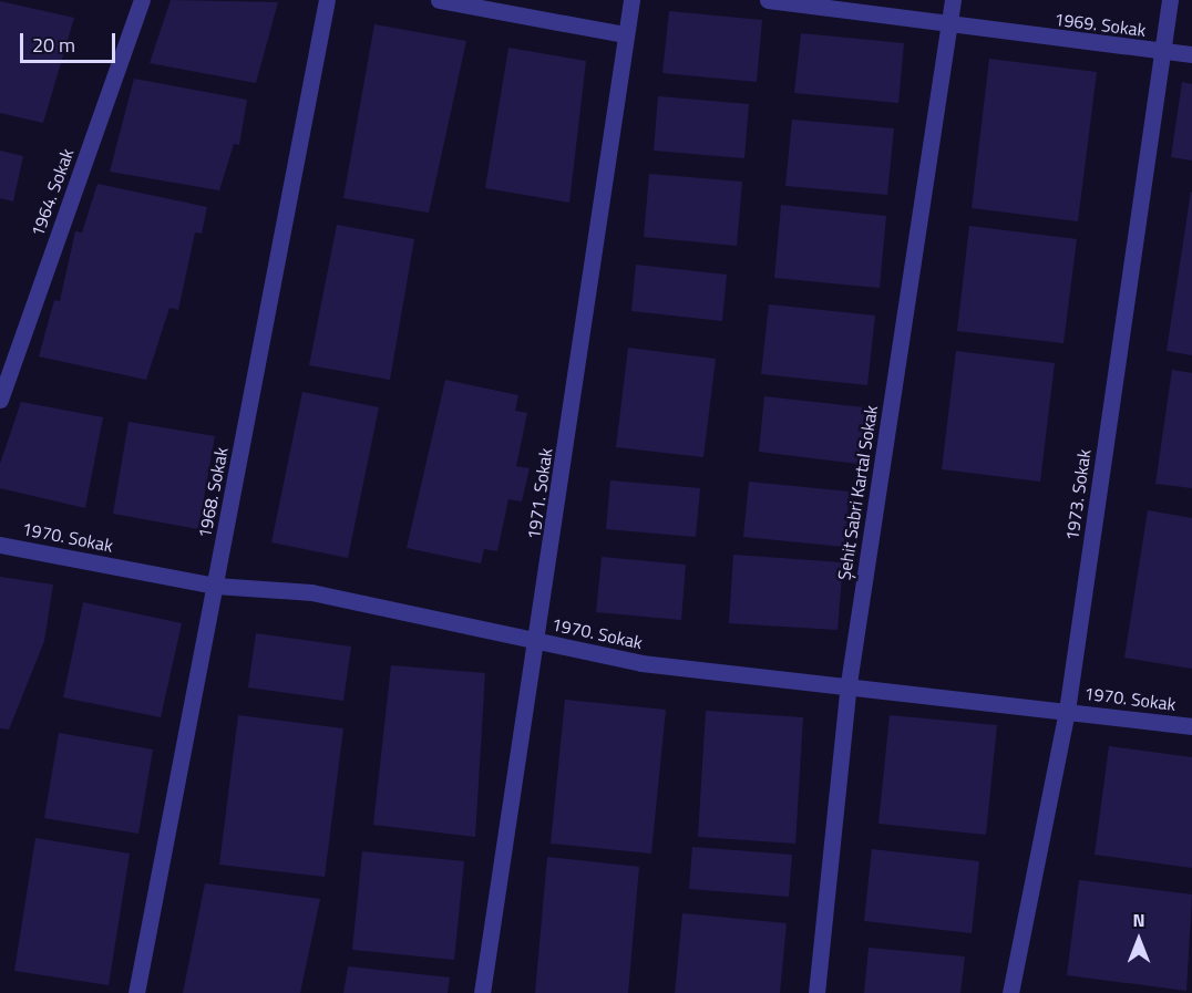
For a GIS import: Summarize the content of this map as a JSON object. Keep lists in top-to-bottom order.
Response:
{
  "streets": {
    "street": [
      "1969. Sokak",
      "1964. Sokak",
      "1968. Sokak",
      "Şehit Sabri Kartal Sokak",
      "1971. Sokak",
      "1973. Sokak",
      "1970. Sokak"
    ]
  },
  "crossings": [
    ["1969. Sokak", "Şehit Sabri Kartal Sokak"],
    ["1969. Sokak", "1973. Sokak"],
    ["1968. Sokak", "1970. Sokak"],
    ["Şehit Sabri Kartal Sokak", "1970. Sokak"],
    ["1971. Sokak", "1970. Sokak"],
    ["1973. Sokak", "1970. Sokak"]
  ],
  "scale_bar": "20 m",
  "north": "top"
}
